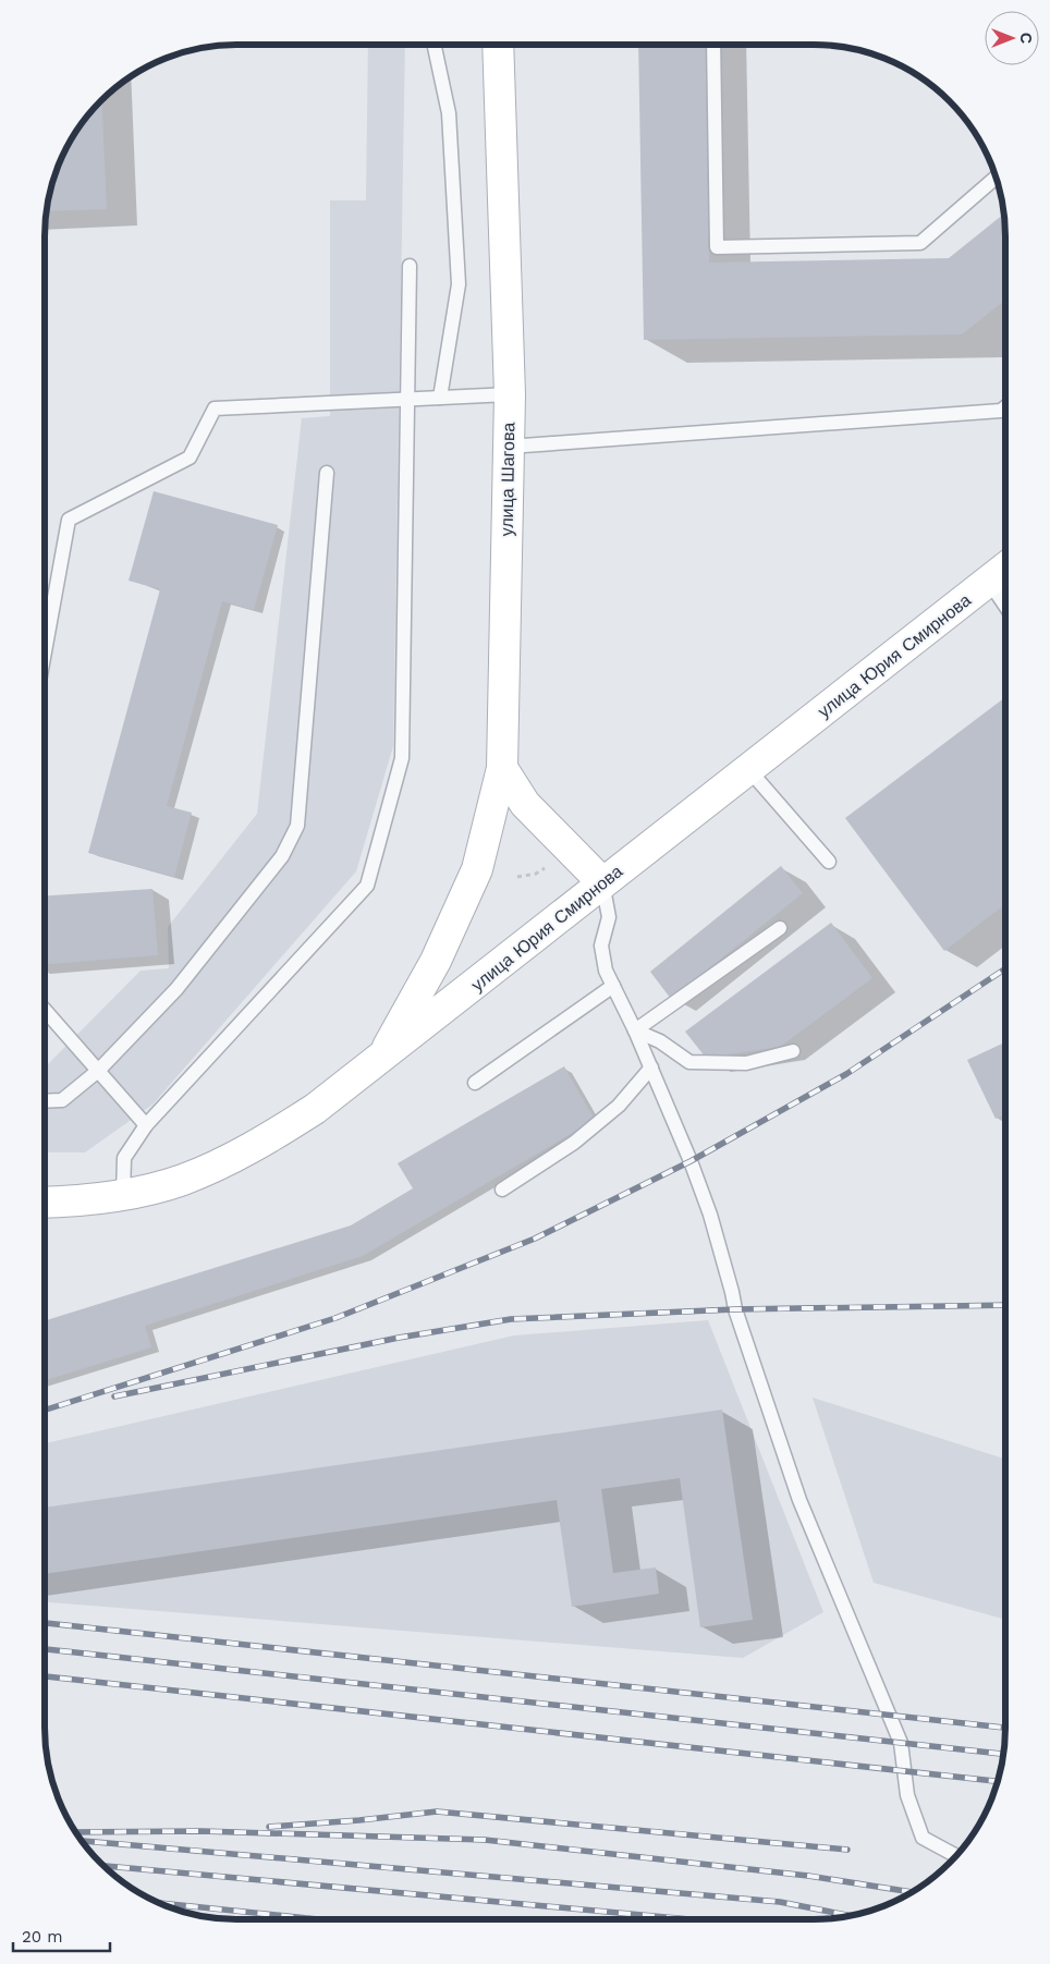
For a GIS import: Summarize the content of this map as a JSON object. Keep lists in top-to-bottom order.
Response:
{
  "streets": {
    "main road": ["улица Шагова", "улица Юрия Смирнова"]
  },
  "crossings": [
    ["улица Шагова", "улица Юрия Смирнова"]
  ],
  "scale_bar": "20 m",
  "north": "right"
}
